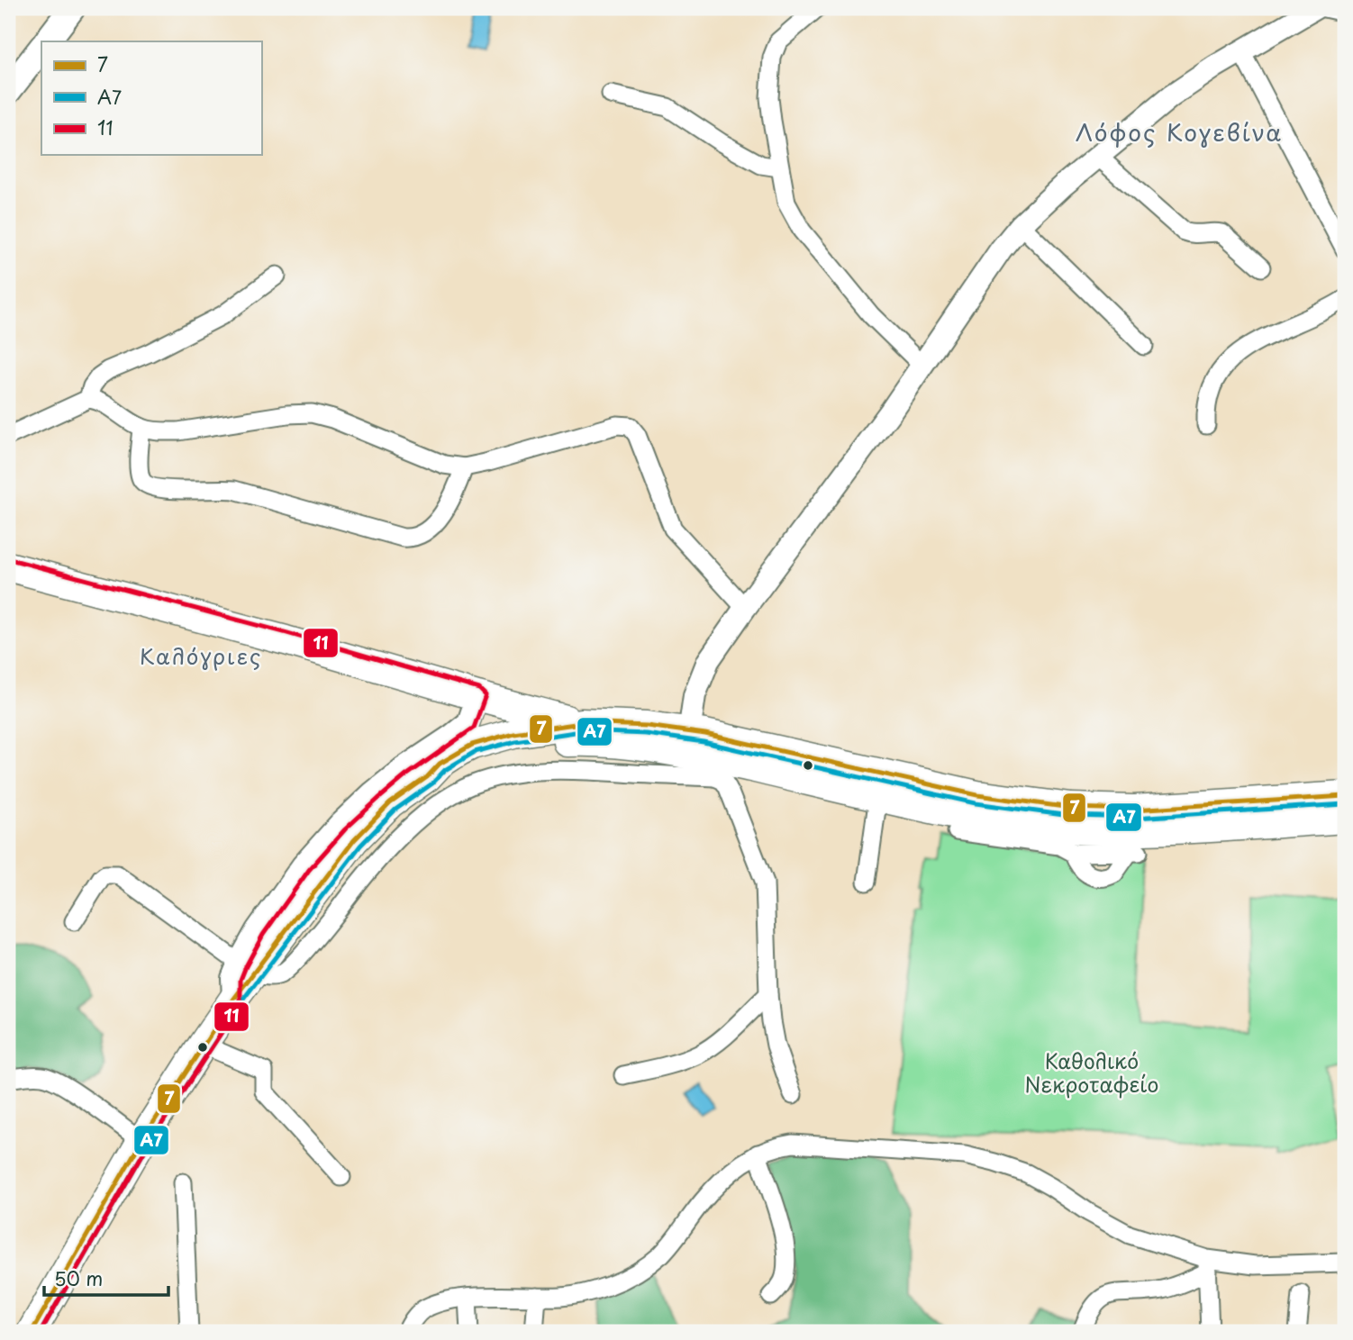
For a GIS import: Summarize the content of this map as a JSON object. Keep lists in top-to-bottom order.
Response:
{
  "districts": ["Λόφος Κογεβίνα", "Καλόγριες"],
  "parks": ["Καθολικό Νεκροταφείο"],
  "lines": ["transit line 11", "transit line 7", "transit line A7"],
  "legend": ["7", "A7", "11"],
  "scale_bar": "50 m"
}
